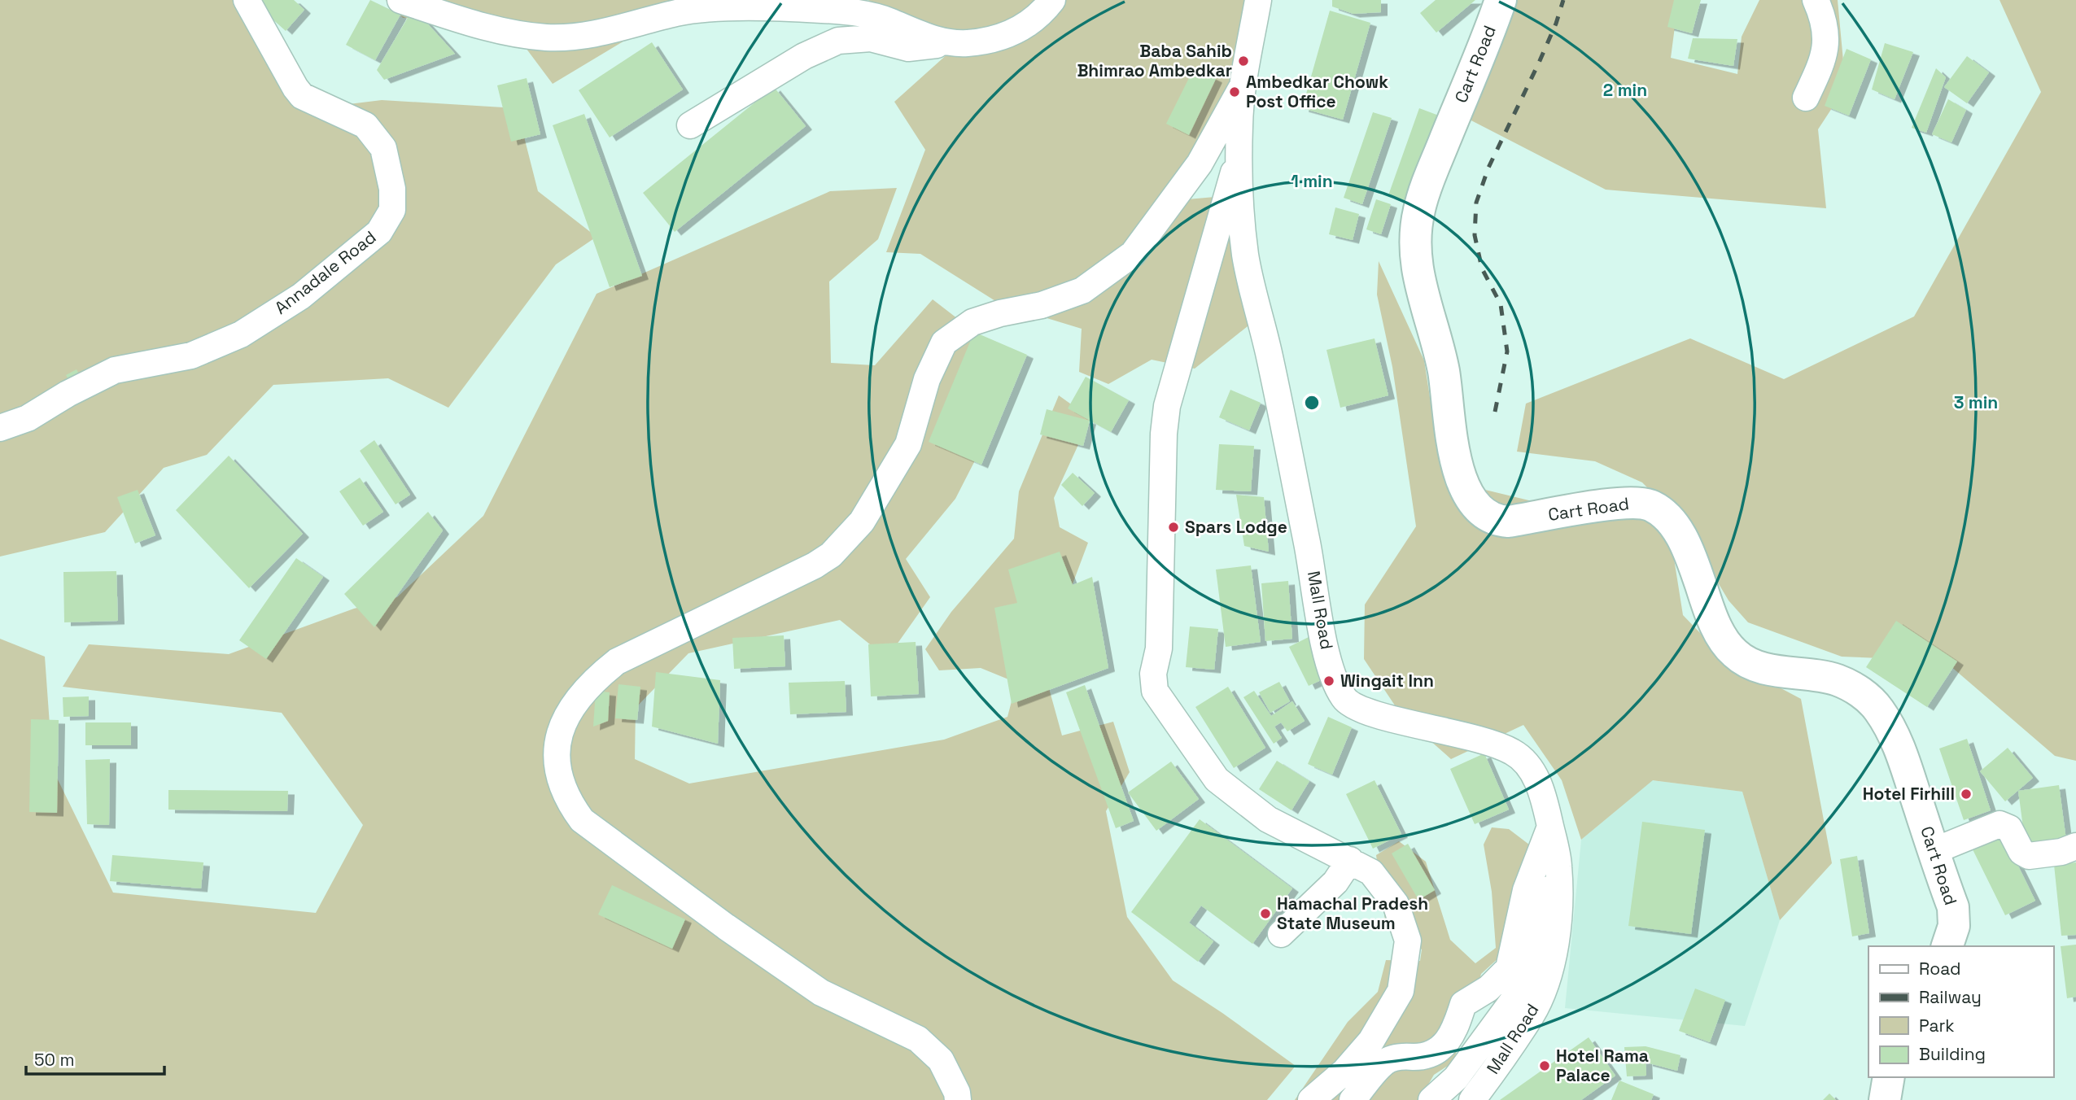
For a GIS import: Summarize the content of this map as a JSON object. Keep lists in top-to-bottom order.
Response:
{
  "streets": {
    "main road": ["Cart Road"],
    "street": ["Annadale Road", "Mall Road"]
  },
  "places": [
    "Baba Sahib Bhimrao Ambedkar",
    "Ambedkar Chowk Post Office",
    "Spars Lodge",
    "Wingait Inn",
    "Hotel Firhill",
    "Hamachal Pradesh State Museum",
    "Hotel Rama Palace"
  ],
  "legend": [
    "Road",
    "Railway",
    "Park",
    "Building"
  ],
  "scale_bar": "50 m",
  "rings": ["2 min", "1 min", "3 min"]
}
